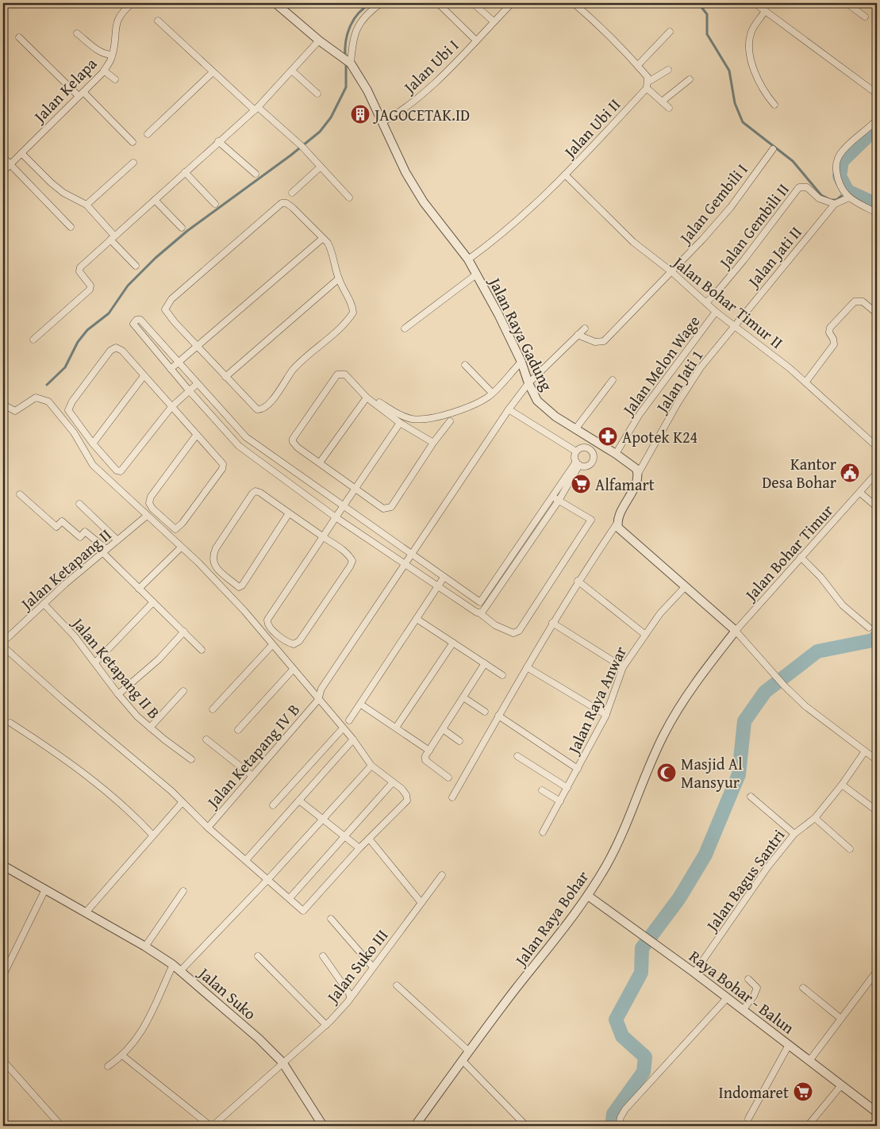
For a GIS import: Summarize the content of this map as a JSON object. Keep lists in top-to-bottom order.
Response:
{
  "streets": {
    "street": [
      "Jalan Ubi I",
      "Jalan Kelapa",
      "Jalan Ubi II",
      "Jalan Gembili I",
      "Jalan Gembili II",
      "Jalan Jati II",
      "Jalan Bohar Timur II",
      "Jalan Raya Gadung",
      "Jalan Melon Wage",
      "Jalan Jati 1",
      "Jalan Bohar Timur",
      "Jalan Ketapang II",
      "Jalan Ketapang II B",
      "Jalan Raya Anwar",
      "Jalan Ketapang IV B",
      "Jalan Bagus Santri",
      "Jalan Raya Bohar",
      "Jalan Suko III",
      "Raya Bohar - Balun",
      "Jalan Suko"
    ]
  },
  "crossings": [
    ["Jalan Ubi I", "Jalan Raya Gadung"],
    ["Jalan Ubi II", "Jalan Bohar Timur II"],
    ["Jalan Ubi II", "Jalan Raya Gadung"],
    ["Jalan Gembili I", "Jalan Bohar Timur II"],
    ["Jalan Gembili I", "Jalan Ketapang IV B"],
    ["Jalan Gembili II", "Jalan Jati II"],
    ["Jalan Gembili II", "Jalan Bohar Timur II"],
    ["Jalan Jati II", "Jalan Bohar Timur II"],
    ["Jalan Jati II", "Jalan Jati 1"],
    ["Jalan Bohar Timur II", "Jalan Melon Wage"],
    ["Jalan Bohar Timur II", "Jalan Jati 1"],
    ["Jalan Raya Gadung", "Jalan Melon Wage"],
    ["Jalan Raya Gadung", "Jalan Jati 1"],
    ["Jalan Raya Gadung", "Jalan Ketapang IV B"],
    ["Jalan Bohar Timur", "Jalan Raya Bohar"],
    ["Jalan Ketapang II", "Jalan Ketapang II B"],
    ["Jalan Bagus Santri", "Raya Bohar - Balun"],
    ["Jalan Raya Bohar", "Raya Bohar - Balun"],
    ["Jalan Suko III", "Jalan Suko"]
  ],
  "places": {
    "building": ["JAGOCETAK.ID"],
    "pharmacy": ["Apotek K24"],
    "public building": ["Kantor Desa Bohar"],
    "supermarket": ["Alfamart", "Indomaret"],
    "mosque": ["Masjid Al Mansyur"]
  }
}
